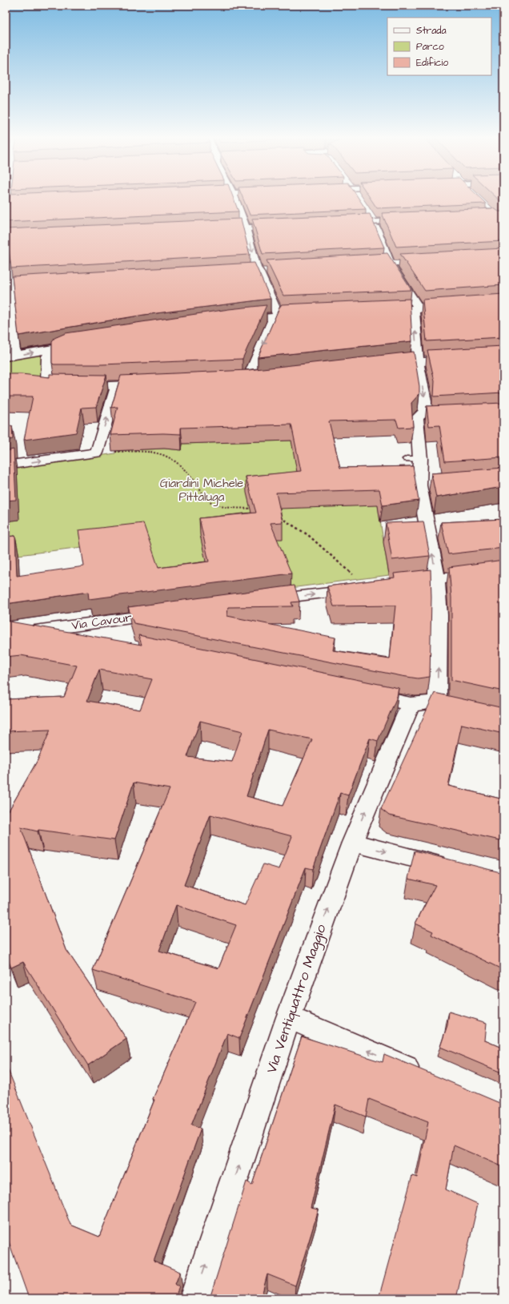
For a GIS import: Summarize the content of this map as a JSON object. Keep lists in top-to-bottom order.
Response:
{
  "streets": {
    "street": ["Via Cavour", "Via Ventiquattro Maggio"]
  },
  "one_way": ["Via Ventiquattro Maggio"],
  "parks": ["Giardini Michele Pittaluga"],
  "legend": ["Strada", "Parco", "Edificio"]
}
